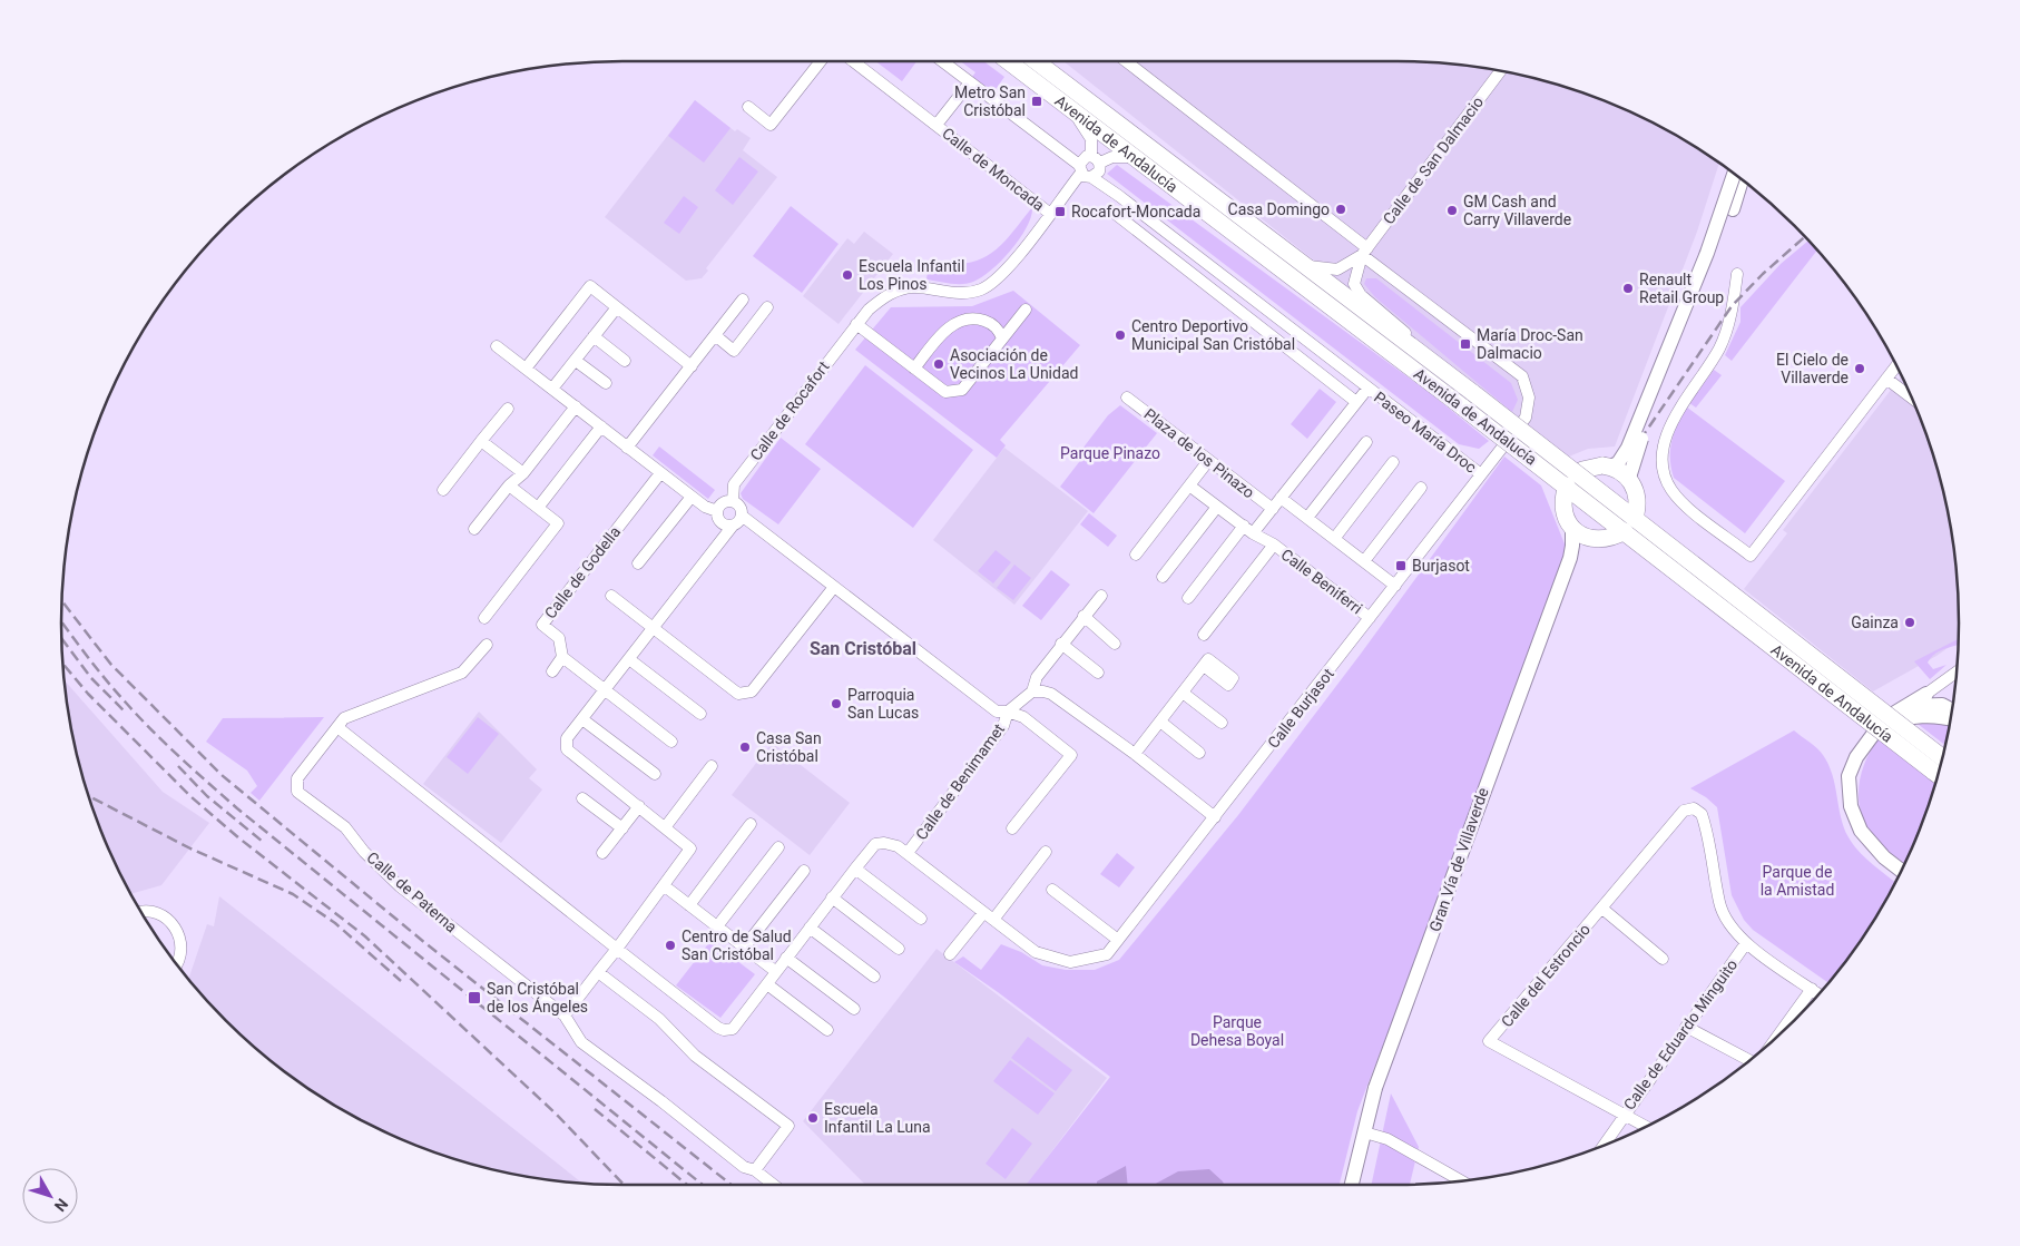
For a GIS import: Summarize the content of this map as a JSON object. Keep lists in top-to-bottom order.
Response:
{
  "streets": {
    "main road": ["Avenida de Andalucía"],
    "street": [
      "Calle de San Dalmacio",
      "Calle de Moncada",
      "Calle de Rocafort",
      "Paseo María Droc",
      "Plaza de los Pinazo",
      "Calle de Godella",
      "Calle Beniferri",
      "Calle Burjasot",
      "Calle de Benimamet",
      "Gran Vía de Villaverde",
      "Calle de Paterna",
      "Calle del Estroncio",
      "Calle de Eduardo Minguito"
    ]
  },
  "crossings": [
    ["Avenida de Andalucía", "Calle de San Dalmacio"],
    ["Calle de San Dalmacio", "Paseo María Droc"],
    ["Calle de Moncada", "Calle de Rocafort"],
    ["Calle de Rocafort", "Paseo María Droc"],
    ["Paseo María Droc", "Calle Burjasot"],
    ["Calle Beniferri", "Calle Burjasot"],
    ["Calle Burjasot", "Calle de Benimamet"],
    ["Calle del Estroncio", "Calle de Eduardo Minguito"]
  ],
  "districts": ["San Cristóbal"],
  "parks": ["Parque Pinazo", "Parque de la Amistad", "Parque Dehesa Boyal"],
  "places": {
    "transit": [
      "Metro San Cristóbal",
      "Rocafort-Moncada",
      "María Droc-San Dalmacio",
      "Burjasot",
      "San Cristóbal de los Ángeles"
    ],
    "other": [
      "Casa Domingo",
      "GM Cash and Carry Villaverde",
      "Escuela Infantil Los Pinos",
      "Renault Retail Group",
      "Centro Deportivo Municipal San Cristóbal",
      "Asociación de Vecinos La Unidad",
      "El Cielo de Villaverde",
      "Gainza",
      "Parroquia San Lucas",
      "Casa San Cristóbal",
      "Centro de Salud San Cristóbal",
      "Escuela Infantil La Luna"
    ]
  },
  "north": "bottom right"
}
